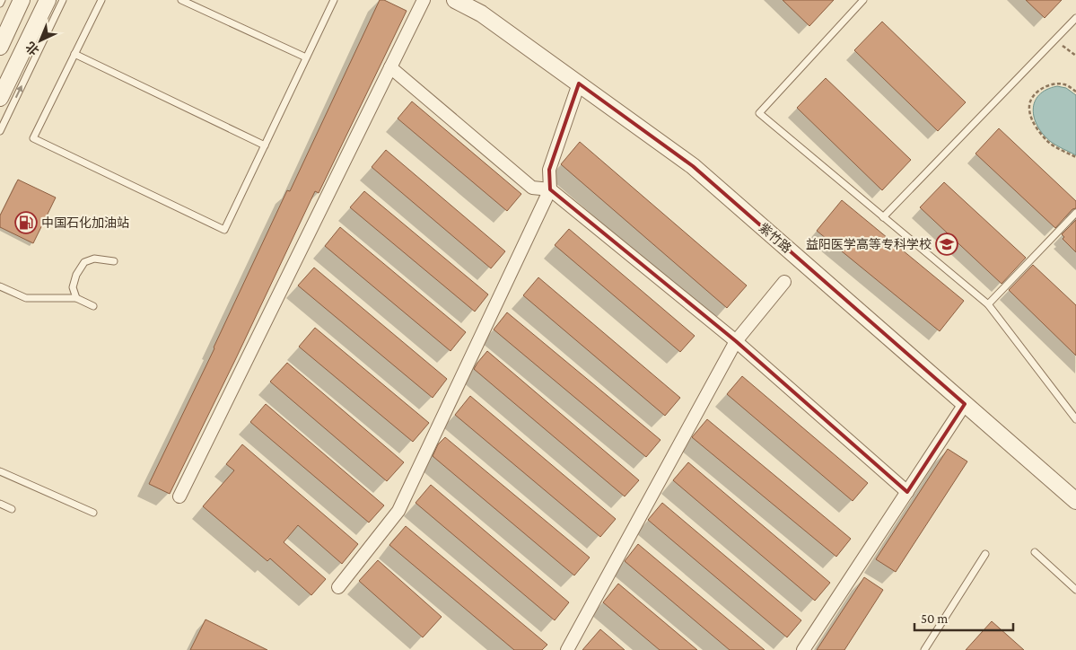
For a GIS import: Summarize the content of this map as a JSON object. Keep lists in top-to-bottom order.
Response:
{
  "streets": {
    "street": ["紫竹路"]
  },
  "places": {
    "fuel station": ["中国石化加油站"],
    "school or university": ["益阳医学高等专科学校"]
  },
  "scale_bar": "50 m",
  "north": "bottom left"
}
